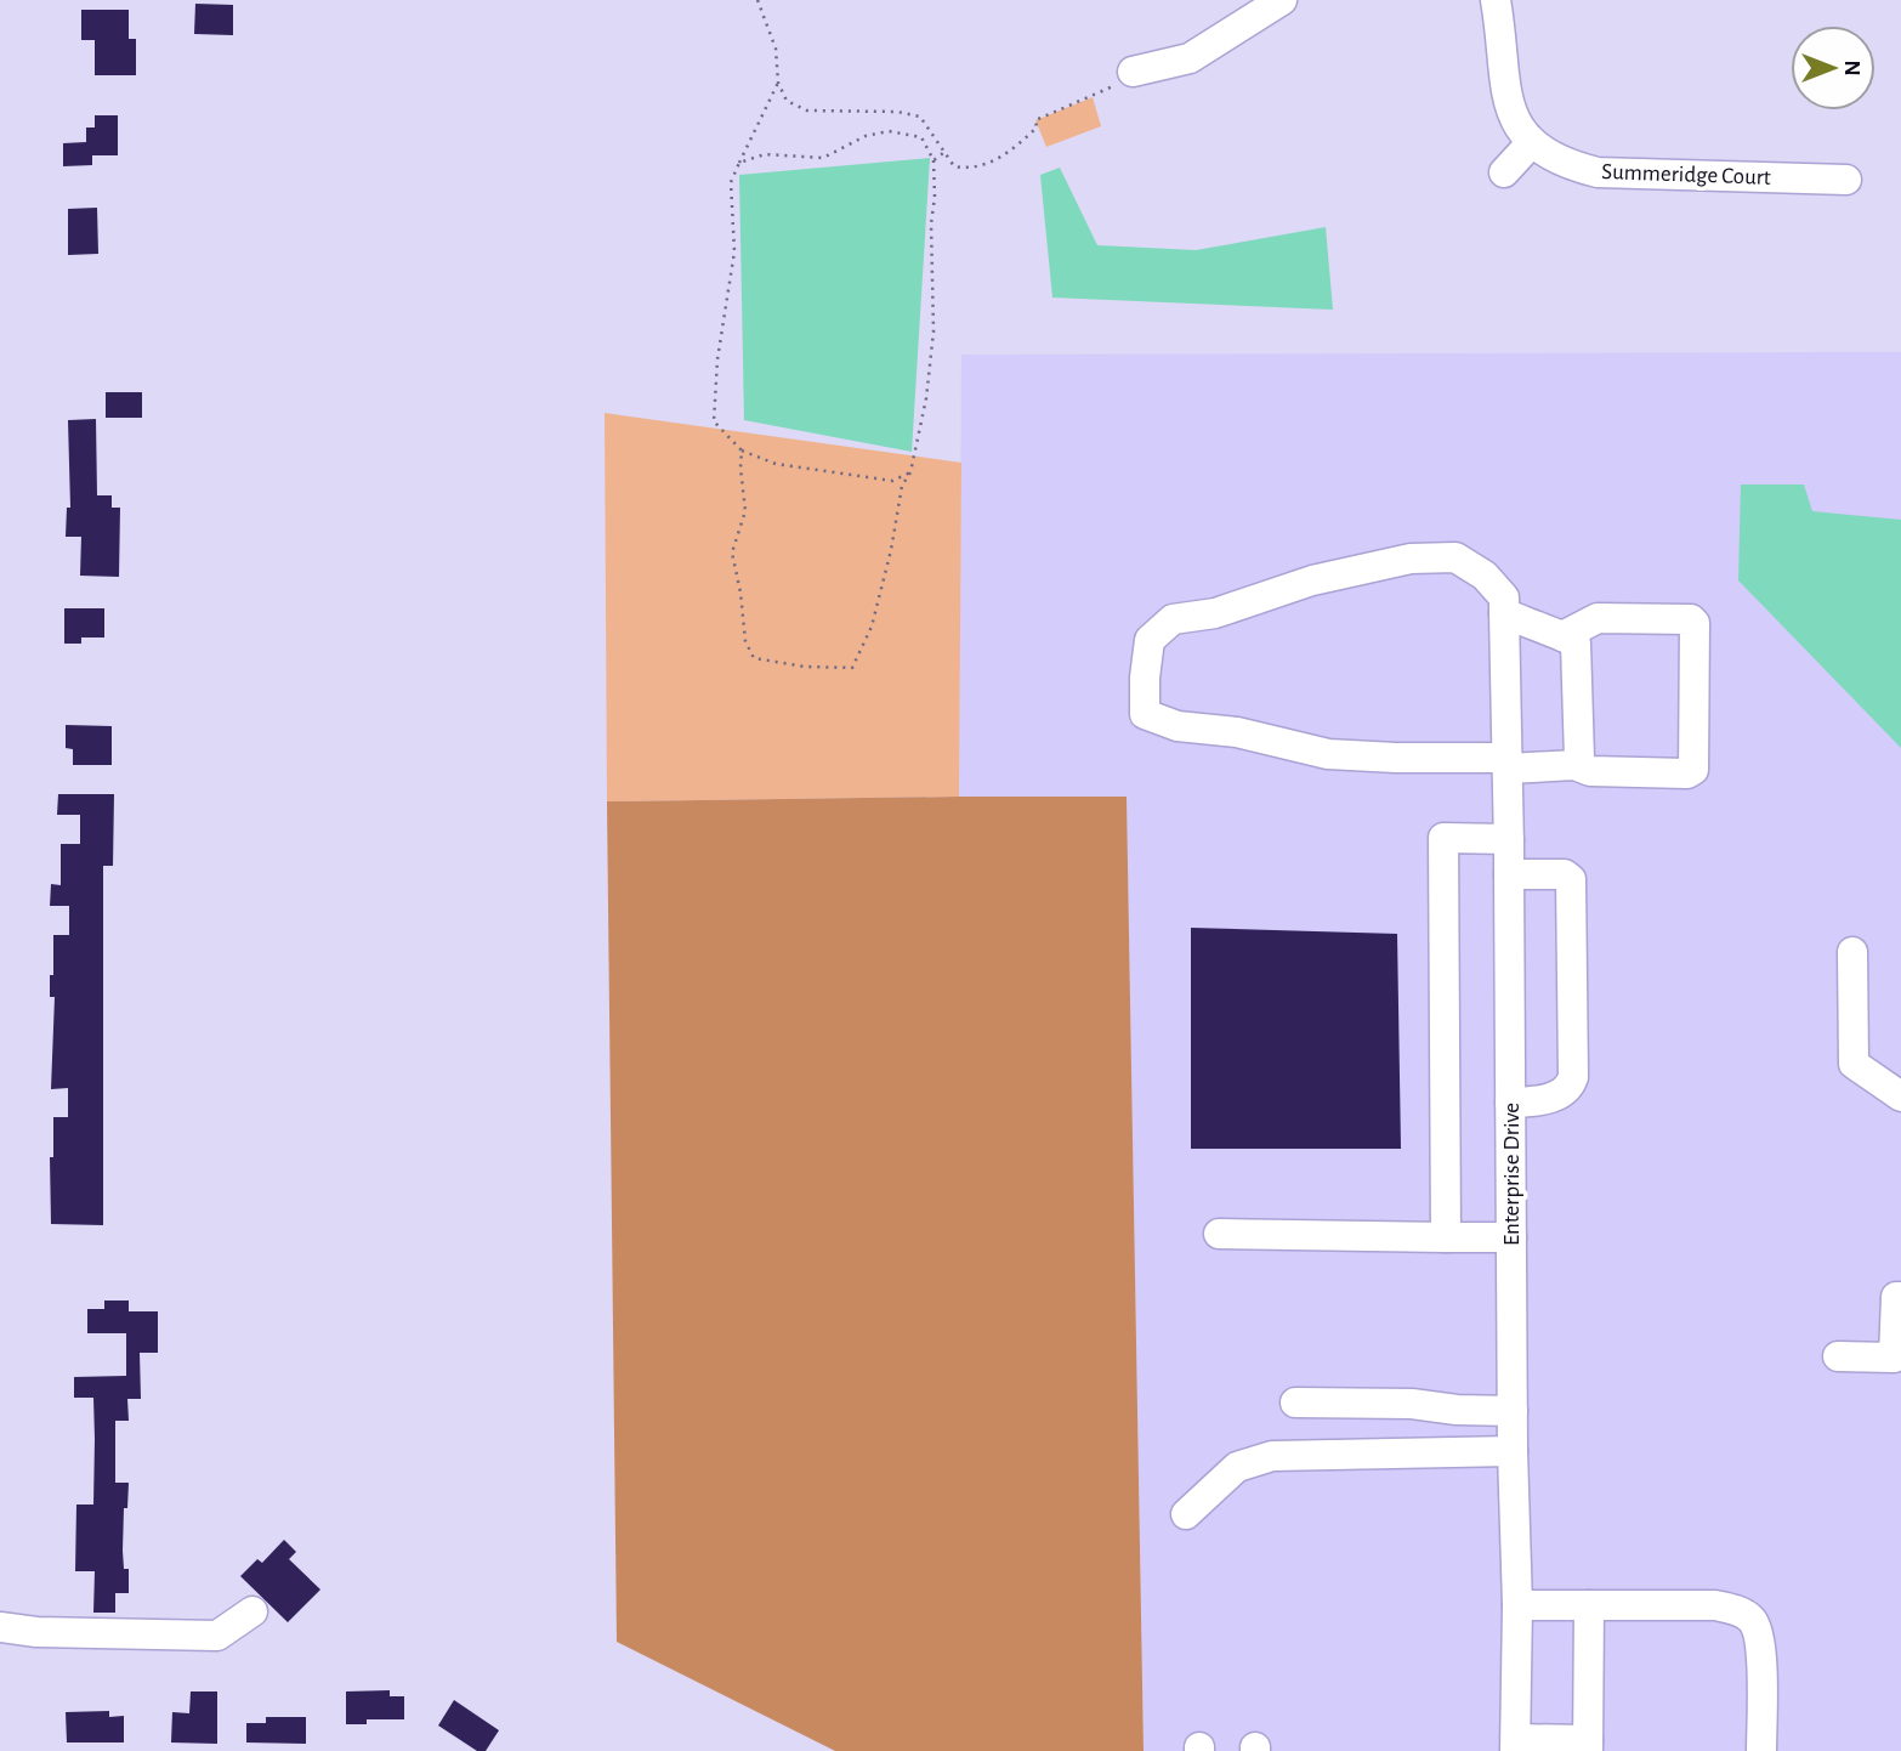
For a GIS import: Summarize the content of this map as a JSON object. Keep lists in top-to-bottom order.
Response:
{
  "streets": {
    "street": ["Summeridge Court", "Enterprise Drive"]
  },
  "north": "right"
}
